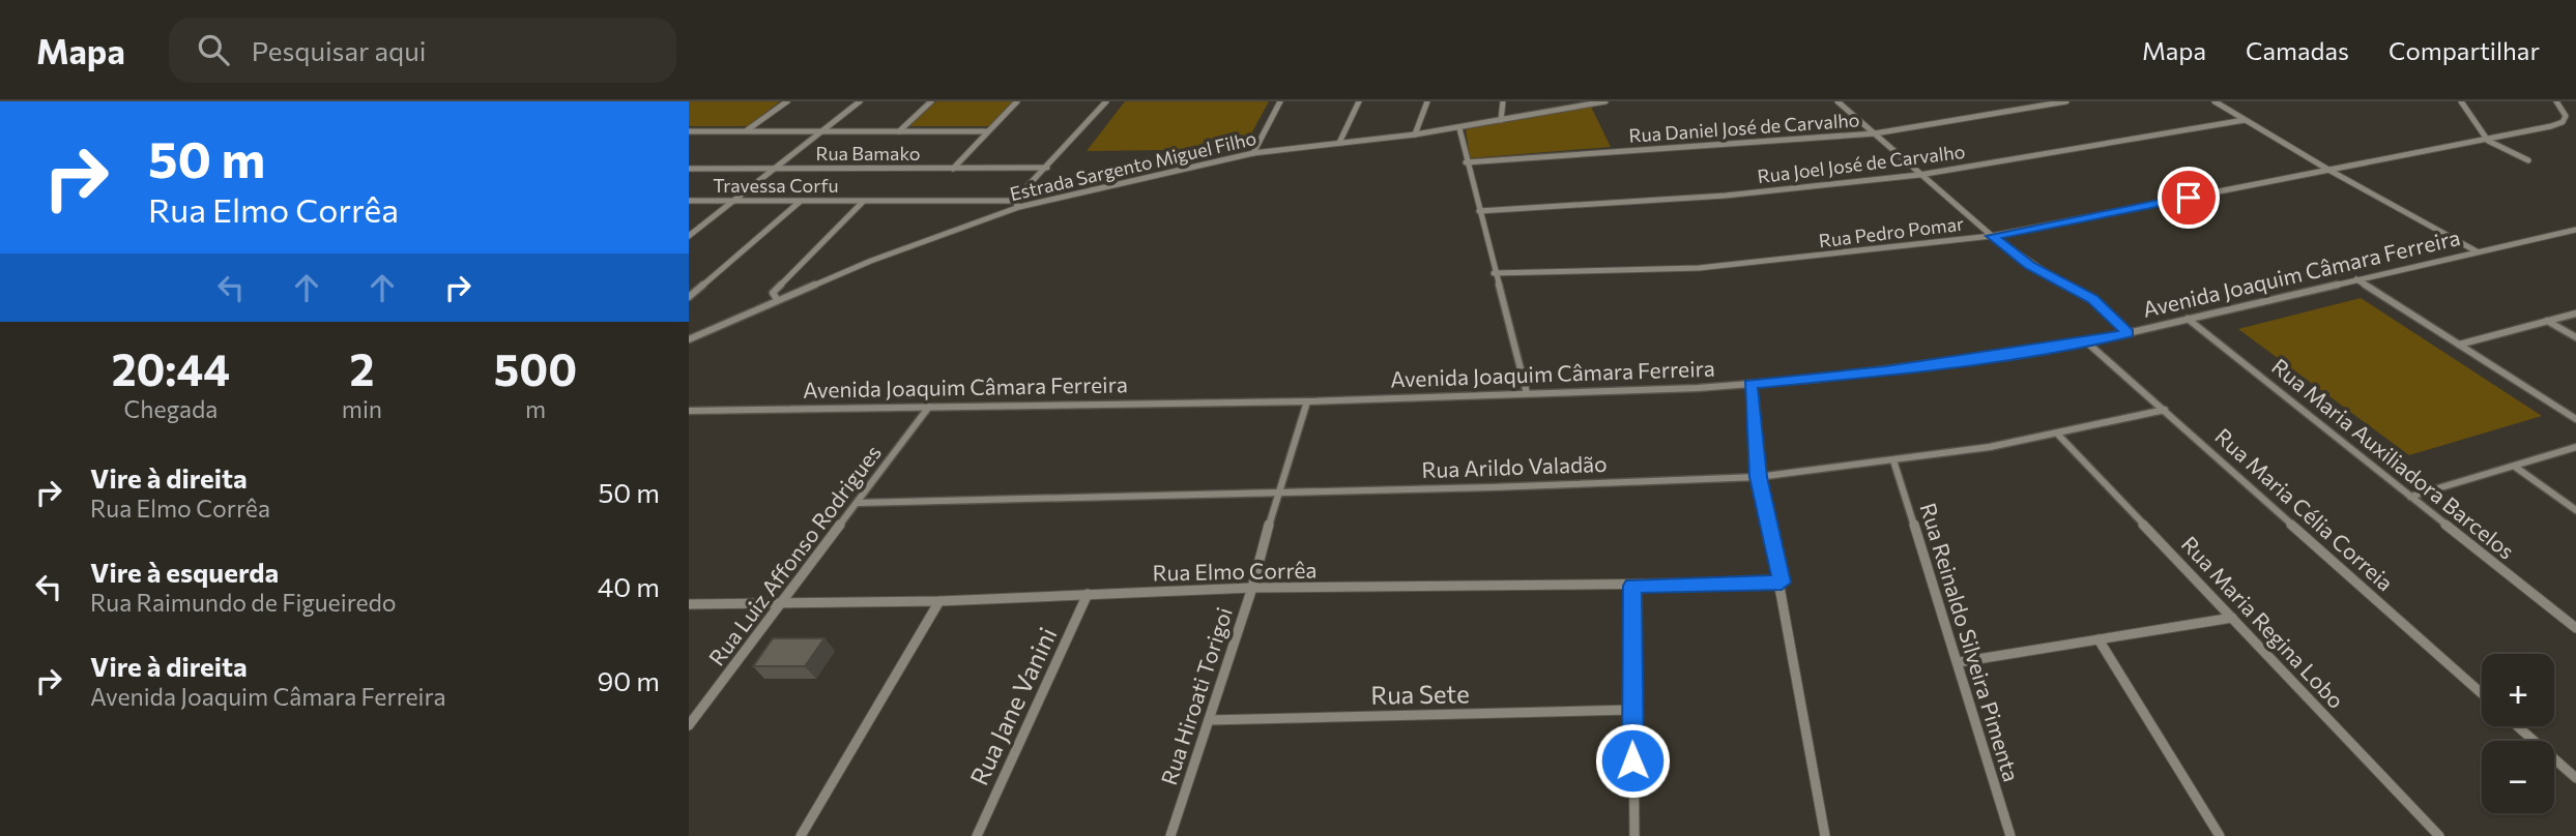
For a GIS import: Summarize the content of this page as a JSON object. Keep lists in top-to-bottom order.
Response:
{
  "streets": {
    "street": [
      "Rua Daniel José de Carvalho",
      "Rua Bamako",
      "Rua Joel José de Carvalho",
      "Estrada Sargento Miguel Filho",
      "Travessa Corfu",
      "Rua Pedro Pomar",
      "Avenida Joaquim Câmara Ferreira",
      "Rua Maria Auxiliadora Barcelos",
      "Rua Arildo Valadão",
      "Rua Maria Célia Correia",
      "Rua Luiz Affonso Rodrigues",
      "Rua Elmo Corrêa",
      "Rua Maria Regina Lobo",
      "Rua Reinaldo Silveira Pimenta",
      "Rua Sete",
      "Rua Hiroati Torigoi",
      "Rua Jane Vanini"
    ]
  },
  "crossings": [
    ["Avenida Joaquim Câmara Ferreira", "Rua Maria Auxiliadora Barcelos"],
    ["Avenida Joaquim Câmara Ferreira", "Rua Maria Célia Correia"],
    ["Avenida Joaquim Câmara Ferreira", "Rua Luiz Affonso Rodrigues"],
    ["Avenida Joaquim Câmara Ferreira", "Rua Hiroati Torigoi"],
    ["Rua Arildo Valadão", "Rua Maria Célia Correia"],
    ["Rua Arildo Valadão", "Rua Luiz Affonso Rodrigues"],
    ["Rua Arildo Valadão", "Rua Maria Regina Lobo"],
    ["Rua Arildo Valadão", "Rua Reinaldo Silveira Pimenta"],
    ["Rua Arildo Valadão", "Rua Hiroati Torigoi"],
    ["Rua Luiz Affonso Rodrigues", "Rua Elmo Corrêa"],
    ["Rua Elmo Corrêa", "Rua Hiroati Torigoi"],
    ["Rua Elmo Corrêa", "Rua Jane Vanini"],
    ["Rua Sete", "Rua Hiroati Torigoi"]
  ],
  "page": {
    "header": "Mapa",
    "search": "Pesquisar aqui",
    "nav": ["Mapa", "Camadas", "Compartilhar"],
    "turn": ["50 m", "Rua Elmo Corrêa"],
    "eta": [
      "20:44",
      "Chegada",
      "2",
      "min",
      "500",
      "m"
    ],
    "list": [
      {
        "name": "Vire à direita",
        "note": "Rua Elmo Corrêa",
        "value": "50 m"
      },
      {
        "name": "Vire à esquerda",
        "note": "Rua Raimundo de Figueiredo",
        "value": "40 m"
      },
      {
        "name": "Vire à direita",
        "note": "Avenida Joaquim Câmara Ferreira",
        "value": "90 m"
      }
    ],
    "map_buttons": ["+", "−"]
  }
}
